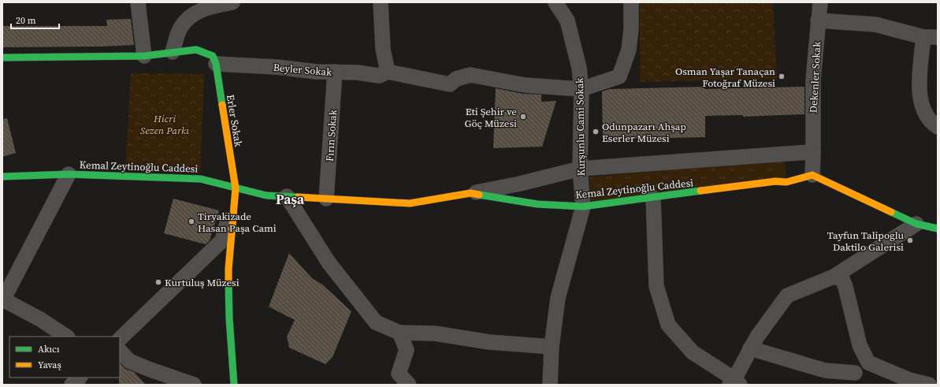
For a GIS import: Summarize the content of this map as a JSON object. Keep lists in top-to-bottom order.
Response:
{
  "streets": {
    "street": [
      "Beyler Sokak",
      "Dekenler Sokak",
      "Erler Sokak",
      "Kurşunlu Cami Sokak",
      "Fırın Sokak",
      "Kemal Zeytinoğlu Caddesi"
    ]
  },
  "crossings": [
    ["Beyler Sokak", "Erler Sokak"],
    ["Beyler Sokak", "Fırın Sokak"],
    ["Dekenler Sokak", "Kemal Zeytinoğlu Caddesi"],
    ["Erler Sokak", "Kemal Zeytinoğlu Caddesi"],
    ["Kurşunlu Cami Sokak", "Kemal Zeytinoğlu Caddesi"],
    ["Fırın Sokak", "Kemal Zeytinoğlu Caddesi"]
  ],
  "districts": ["Paşa"],
  "parks": ["Hicri Sezen Parkı"],
  "places": [
    "Osman Yaşar Tanaçan Fotoğraf Müzesi",
    "Eti Şehir ve Göç Müzesi",
    "Odunpazarı Ahşap Eserler Müzesi",
    "Tiryakizade Hasan Paşa Cami",
    "Tayfun Talipoglu Daktilo Galerisi",
    "Kurtuluş Müzesi"
  ],
  "legend": ["Akıcı", "Yavaş"],
  "scale_bar": "20 m"
}
